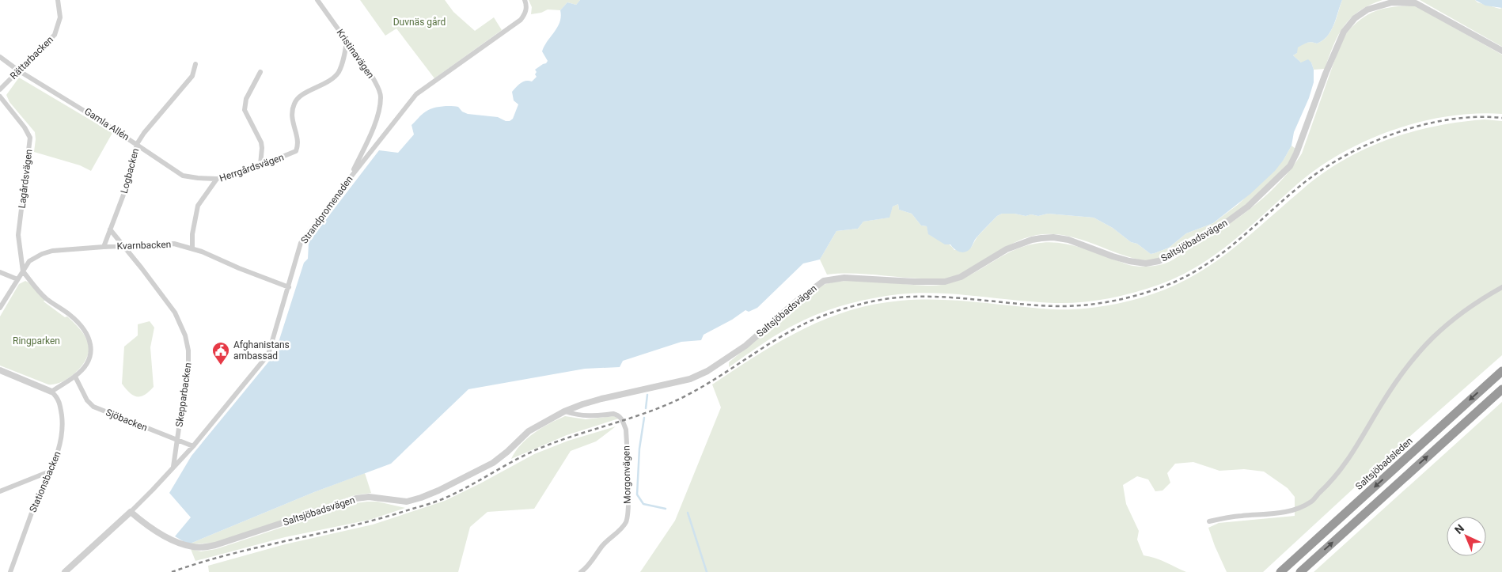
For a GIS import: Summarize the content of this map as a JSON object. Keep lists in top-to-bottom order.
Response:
{
  "streets": {
    "highway": ["Saltsjöbadsleden"],
    "street": [
      "Kristinavägen",
      "Rättarbacken",
      "Gamla Allén",
      "Herrgårdsvägen",
      "Logbacken",
      "Lagårdsvägen",
      "Strandpromenaden",
      "Saltsjöbadsvägen",
      "Kvarnbacken",
      "Skepparbacken",
      "Sjöbacken",
      "Morgonvägen",
      "Stationsbacken"
    ]
  },
  "crossings": [
    ["Kristinavägen", "Herrgårdsvägen"],
    ["Kristinavägen", "Strandpromenaden"],
    ["Rättarbacken", "Gamla Allén"],
    ["Gamla Allén", "Herrgårdsvägen"],
    ["Gamla Allén", "Logbacken"],
    ["Herrgårdsvägen", "Kvarnbacken"],
    ["Logbacken", "Kvarnbacken"],
    ["Logbacken", "Skepparbacken"],
    ["Lagårdsvägen", "Kvarnbacken"],
    ["Strandpromenaden", "Saltsjöbadsvägen"],
    ["Strandpromenaden", "Kvarnbacken"],
    ["Strandpromenaden", "Skepparbacken"],
    ["Strandpromenaden", "Sjöbacken"],
    ["Saltsjöbadsvägen", "Morgonvägen"],
    ["Kvarnbacken", "Skepparbacken"],
    ["Skepparbacken", "Sjöbacken"]
  ],
  "parks": ["Duvnäs gård", "Ringparken"],
  "places": {
    "public building": ["Afghanistans ambassad"]
  },
  "north": "top left"
}
